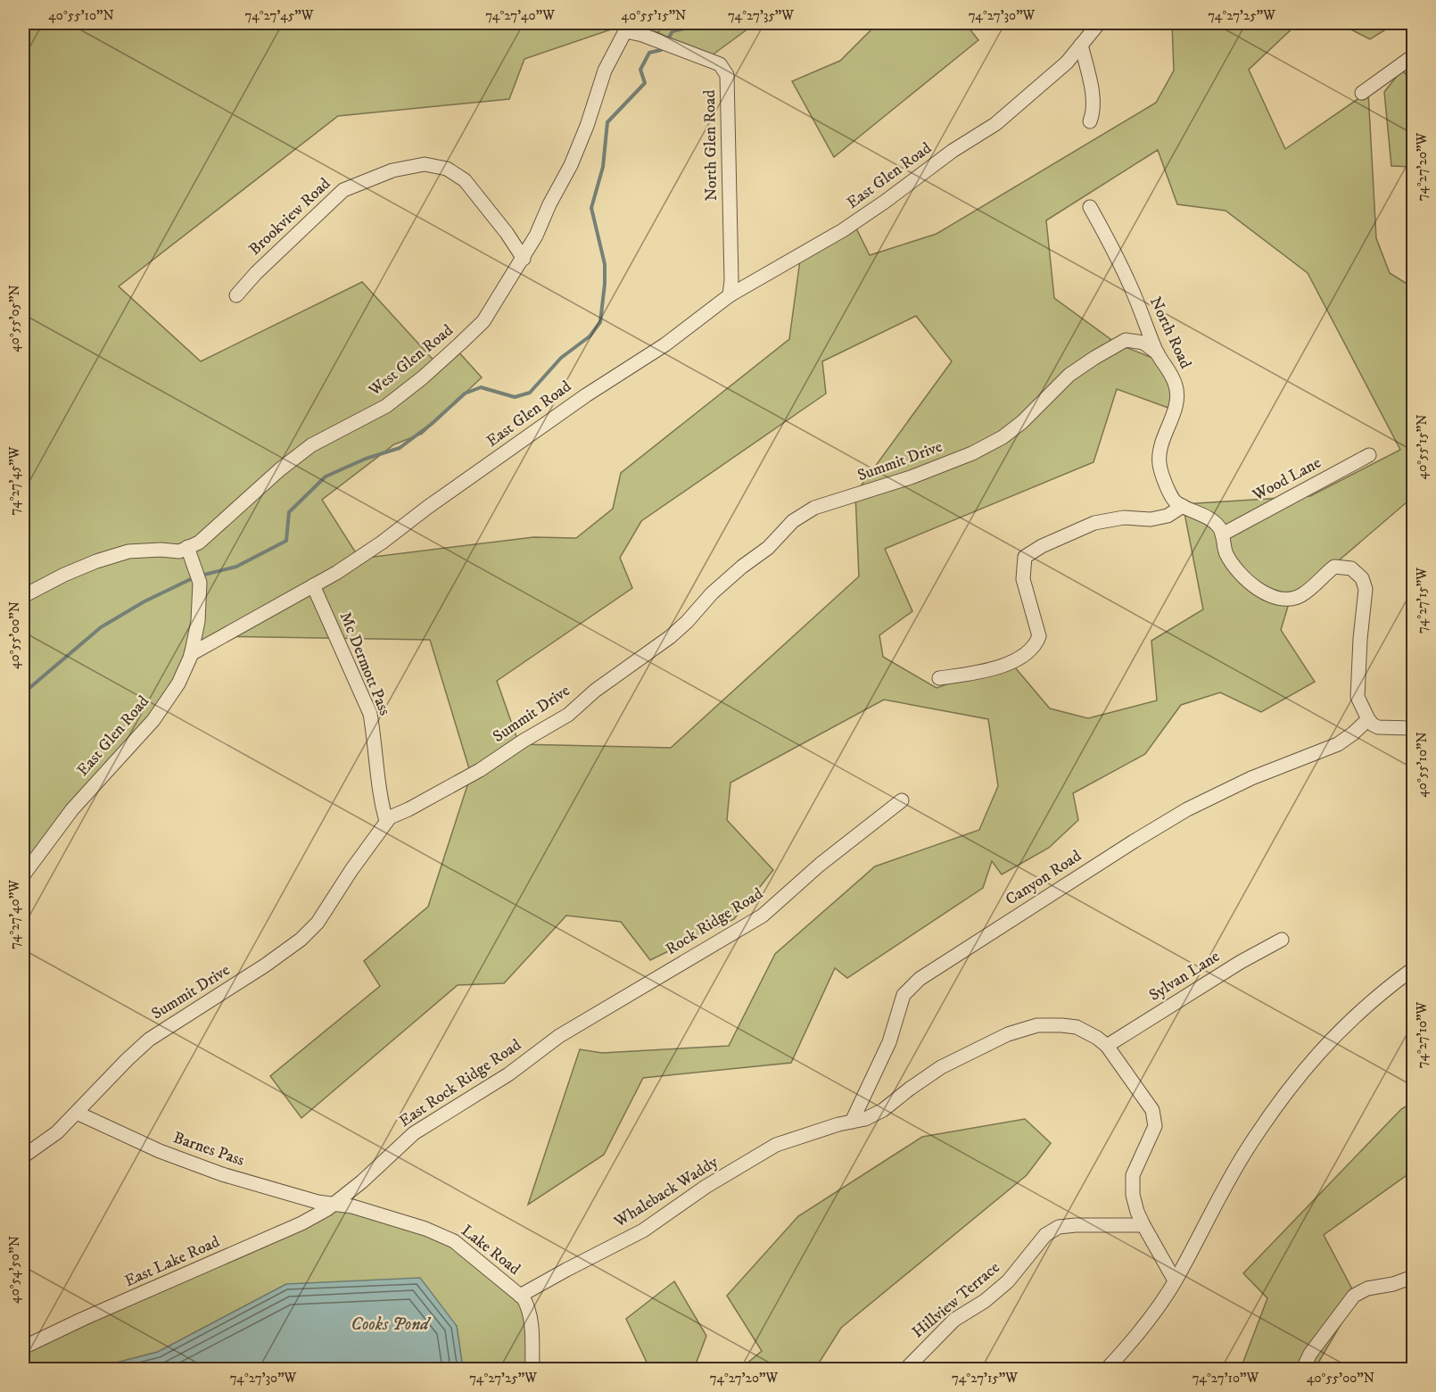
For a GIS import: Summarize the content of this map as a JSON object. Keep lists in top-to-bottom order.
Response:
{
  "streets": {
    "street": [
      "North Glen Road",
      "East Glen Road",
      "Brookview Road",
      "North Road",
      "West Glen Road",
      "Summit Drive",
      "Wood Lane",
      "Mc Dermott Pass",
      "Canyon Road",
      "Rock Ridge Road",
      "Sylvan Lane",
      "East Rock Ridge Road",
      "Barnes Pass",
      "Whaleback Waddy",
      "Lake Road",
      "East Lake Road",
      "Hillview Terrace"
    ]
  },
  "crossings": [
    ["North Glen Road", "East Glen Road"],
    ["North Glen Road", "West Glen Road"],
    ["East Glen Road", "Mc Dermott Pass"],
    ["Brookview Road", "West Glen Road"],
    ["North Road", "Summit Drive"],
    ["North Road", "Wood Lane"],
    ["North Road", "Canyon Road"],
    ["Summit Drive", "Mc Dermott Pass"],
    ["Summit Drive", "Barnes Pass"],
    ["Canyon Road", "Whaleback Waddy"],
    ["Rock Ridge Road", "East Rock Ridge Road"],
    ["East Rock Ridge Road", "Barnes Pass"],
    ["East Rock Ridge Road", "Lake Road"],
    ["East Rock Ridge Road", "East Lake Road"],
    ["Barnes Pass", "Lake Road"],
    ["Barnes Pass", "East Lake Road"],
    ["Whaleback Waddy", "Lake Road"],
    ["Lake Road", "East Lake Road"]
  ],
  "water": ["Cooks Pond"],
  "coordinates": [
    "40°55'10\"N",
    "74°27'45\"W",
    "74°27'40\"W",
    "40°55'15\"N",
    "74°27'35\"W",
    "74°27'30\"W",
    "74°27'25\"W",
    "74°27'20\"W",
    "40°55'05\"N",
    "74°27'15\"W",
    "40°55'00\"N",
    "74°27'10\"W",
    "40°54'50\"N"
  ]
}
